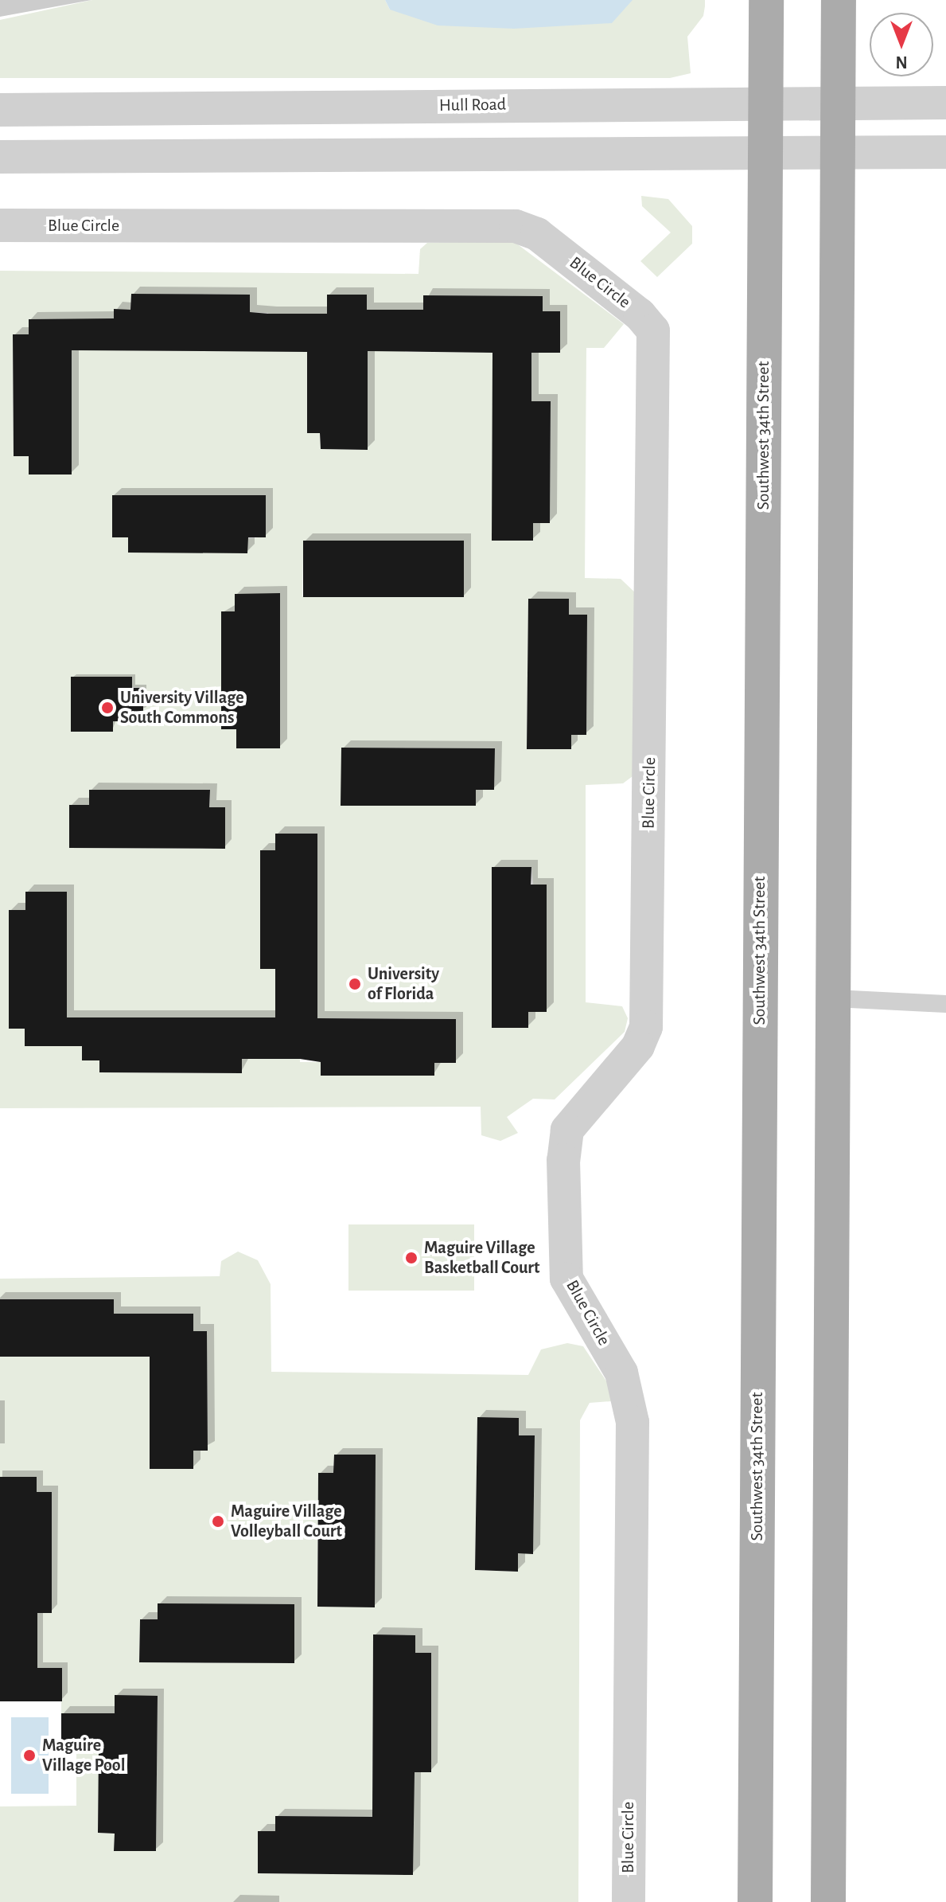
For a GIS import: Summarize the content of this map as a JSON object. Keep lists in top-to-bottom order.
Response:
{
  "streets": {
    "main road": ["Southwest 34th Street"],
    "street": ["Hull Road", "Blue Circle"]
  },
  "crossings": [
    ["Hull Road", "Southwest 34th Street"]
  ],
  "places": [
    "University Village South Commons",
    "University of Florida",
    "Maguire Village Basketball Court",
    "Maguire Village Volleyball Court",
    "Maguire Village Pool"
  ],
  "north": "bottom"
}
